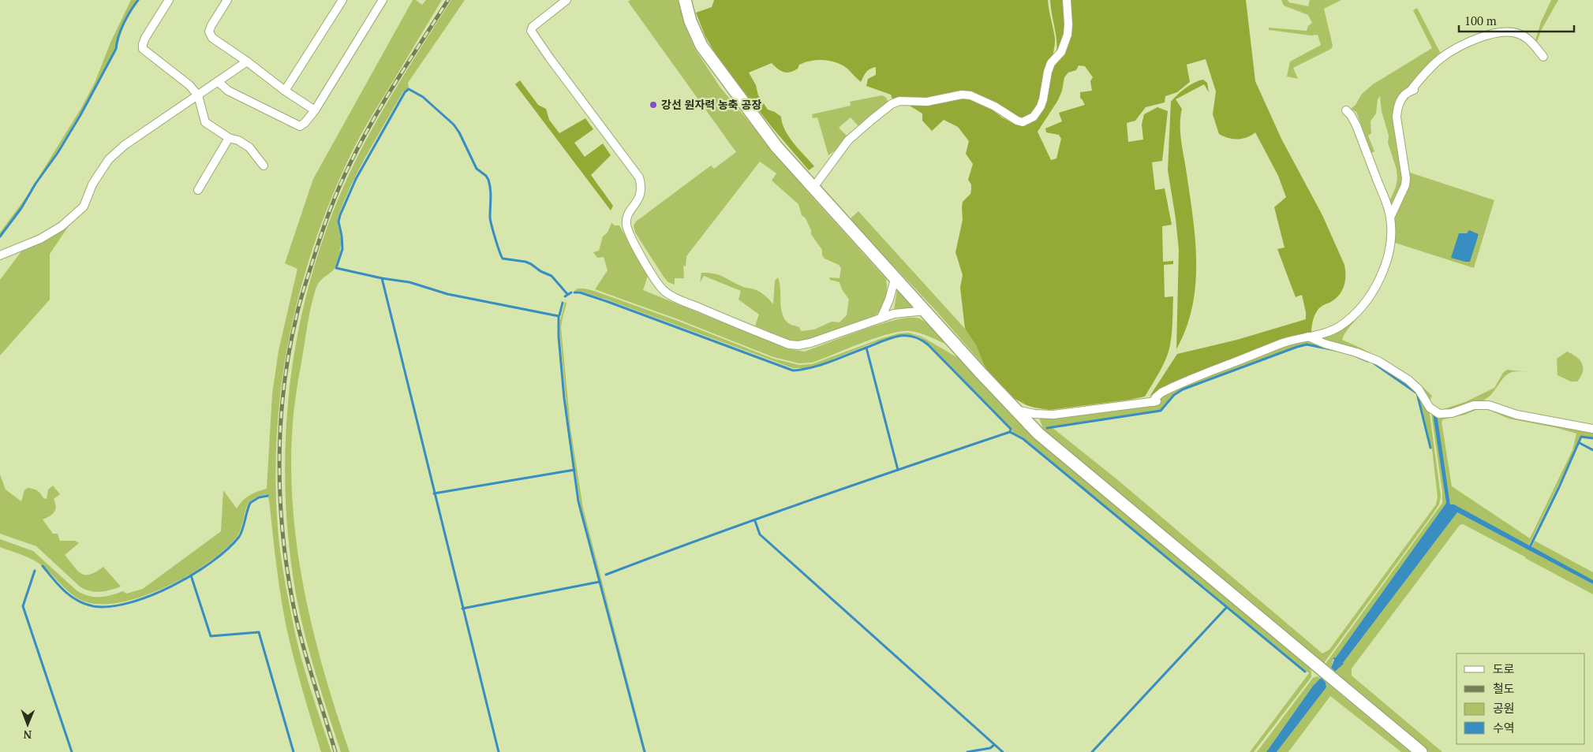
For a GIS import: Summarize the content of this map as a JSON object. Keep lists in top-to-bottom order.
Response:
{
  "places": ["강선 원자력 농축 공장"],
  "legend": [
    "도로",
    "철도",
    "공원",
    "수역"
  ],
  "scale_bar": "100 m",
  "north": "bottom"
}
